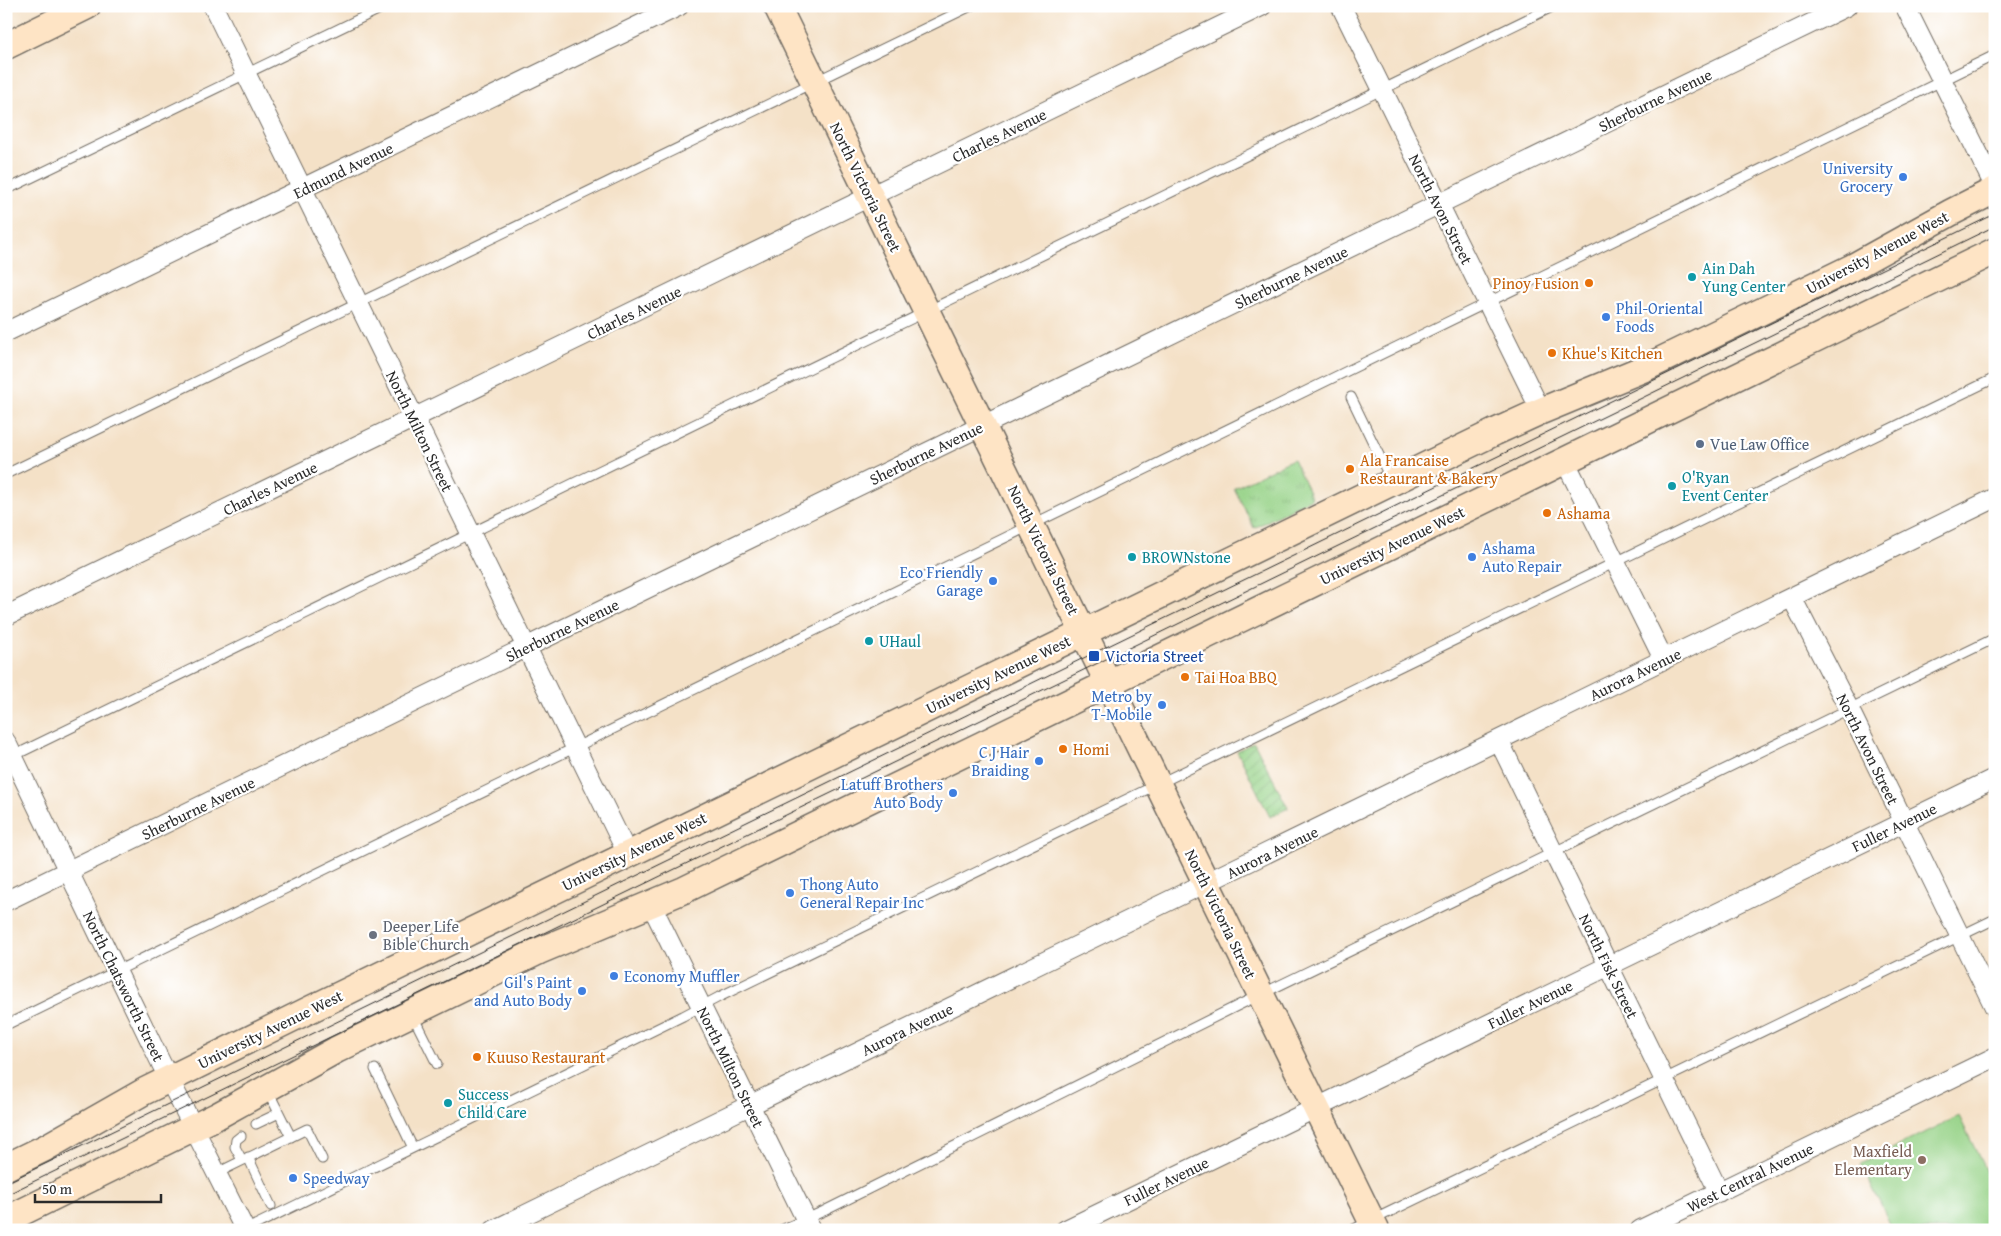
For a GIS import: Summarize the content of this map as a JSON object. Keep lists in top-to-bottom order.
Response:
{
  "streets": {
    "main road": ["North Victoria Street", "University Avenue West"],
    "street": [
      "Sherburne Avenue",
      "Charles Avenue",
      "Edmund Avenue",
      "North Avon Street",
      "North Milton Street",
      "Aurora Avenue",
      "Fuller Avenue",
      "North Fisk Street",
      "North Chatsworth Street",
      "West Central Avenue"
    ]
  },
  "crossings": [
    ["Sherburne Avenue", "North Victoria Street"],
    ["Sherburne Avenue", "North Avon Street"],
    ["Sherburne Avenue", "North Milton Street"],
    ["Sherburne Avenue", "North Chatsworth Street"],
    ["Charles Avenue", "North Victoria Street"],
    ["Charles Avenue", "North Milton Street"],
    ["Edmund Avenue", "North Milton Street"],
    ["North Victoria Street", "University Avenue West"],
    ["North Victoria Street", "Aurora Avenue"],
    ["North Victoria Street", "Fuller Avenue"],
    ["North Avon Street", "University Avenue West"],
    ["North Avon Street", "Aurora Avenue"],
    ["North Avon Street", "Fuller Avenue"],
    ["University Avenue West", "North Milton Street"],
    ["University Avenue West", "North Chatsworth Street"],
    ["North Milton Street", "Aurora Avenue"],
    ["Aurora Avenue", "North Fisk Street"],
    ["Fuller Avenue", "North Fisk Street"],
    ["North Fisk Street", "West Central Avenue"]
  ],
  "places": {
    "other": [
      "University Grocery",
      "Ain Dah Yung Center",
      "Pinoy Fusion",
      "Phil-Oriental Foods",
      "Khue's Kitchen",
      "Vue Law Office",
      "Ala Francaise Restaurant & Bakery",
      "O'Ryan Event Center",
      "Ashama",
      "BROWNstone",
      "Ashama Auto Repair",
      "Eco Friendly Garage",
      "UHaul",
      "Tai Hoa BBQ",
      "Metro by T-Mobile",
      "Homi",
      "C J Hair Braiding",
      "Latuff Brothers Auto Body",
      "Thong Auto General Repair Inc",
      "Deeper Life Bible Church",
      "Economy Muffler",
      "Gil's Paint and Auto Body",
      "Kuuso Restaurant",
      "Success Child Care",
      "Maxfield Elementary",
      "Speedway"
    ],
    "transit": ["Victoria Street"]
  },
  "scale_bar": "50 m"
}
